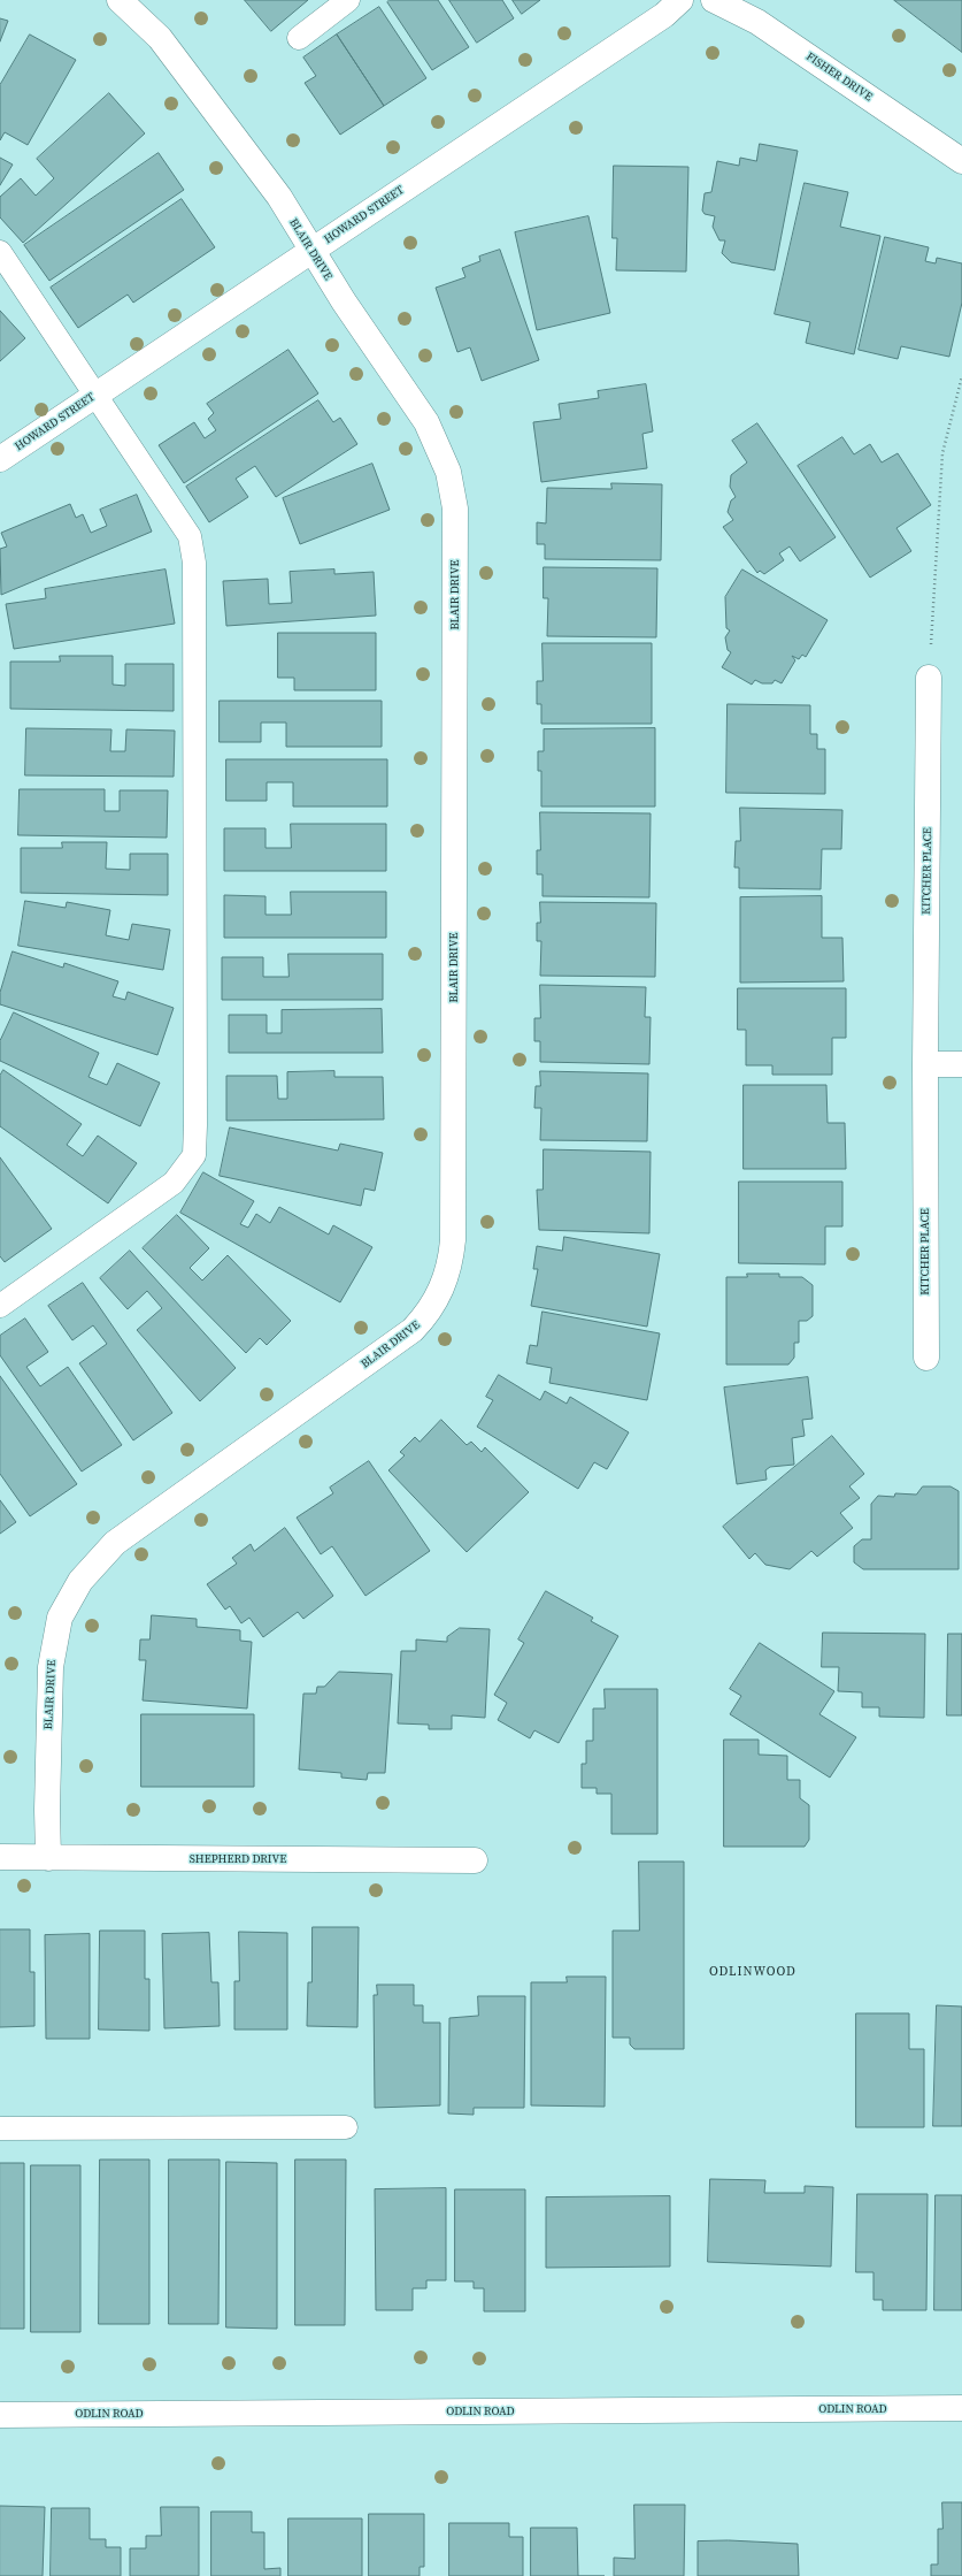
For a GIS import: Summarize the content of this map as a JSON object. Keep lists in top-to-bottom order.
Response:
{
  "streets": {
    "street": [
      "FISHER DRIVE",
      "HOWARD STREET",
      "BLAIR DRIVE",
      "KITCHER PLACE",
      "SHEPHERD DRIVE",
      "ODLIN ROAD"
    ]
  },
  "crossings": [
    ["HOWARD STREET", "BLAIR DRIVE"],
    ["BLAIR DRIVE", "SHEPHERD DRIVE"]
  ],
  "districts": ["ODLINWOOD"]
}
